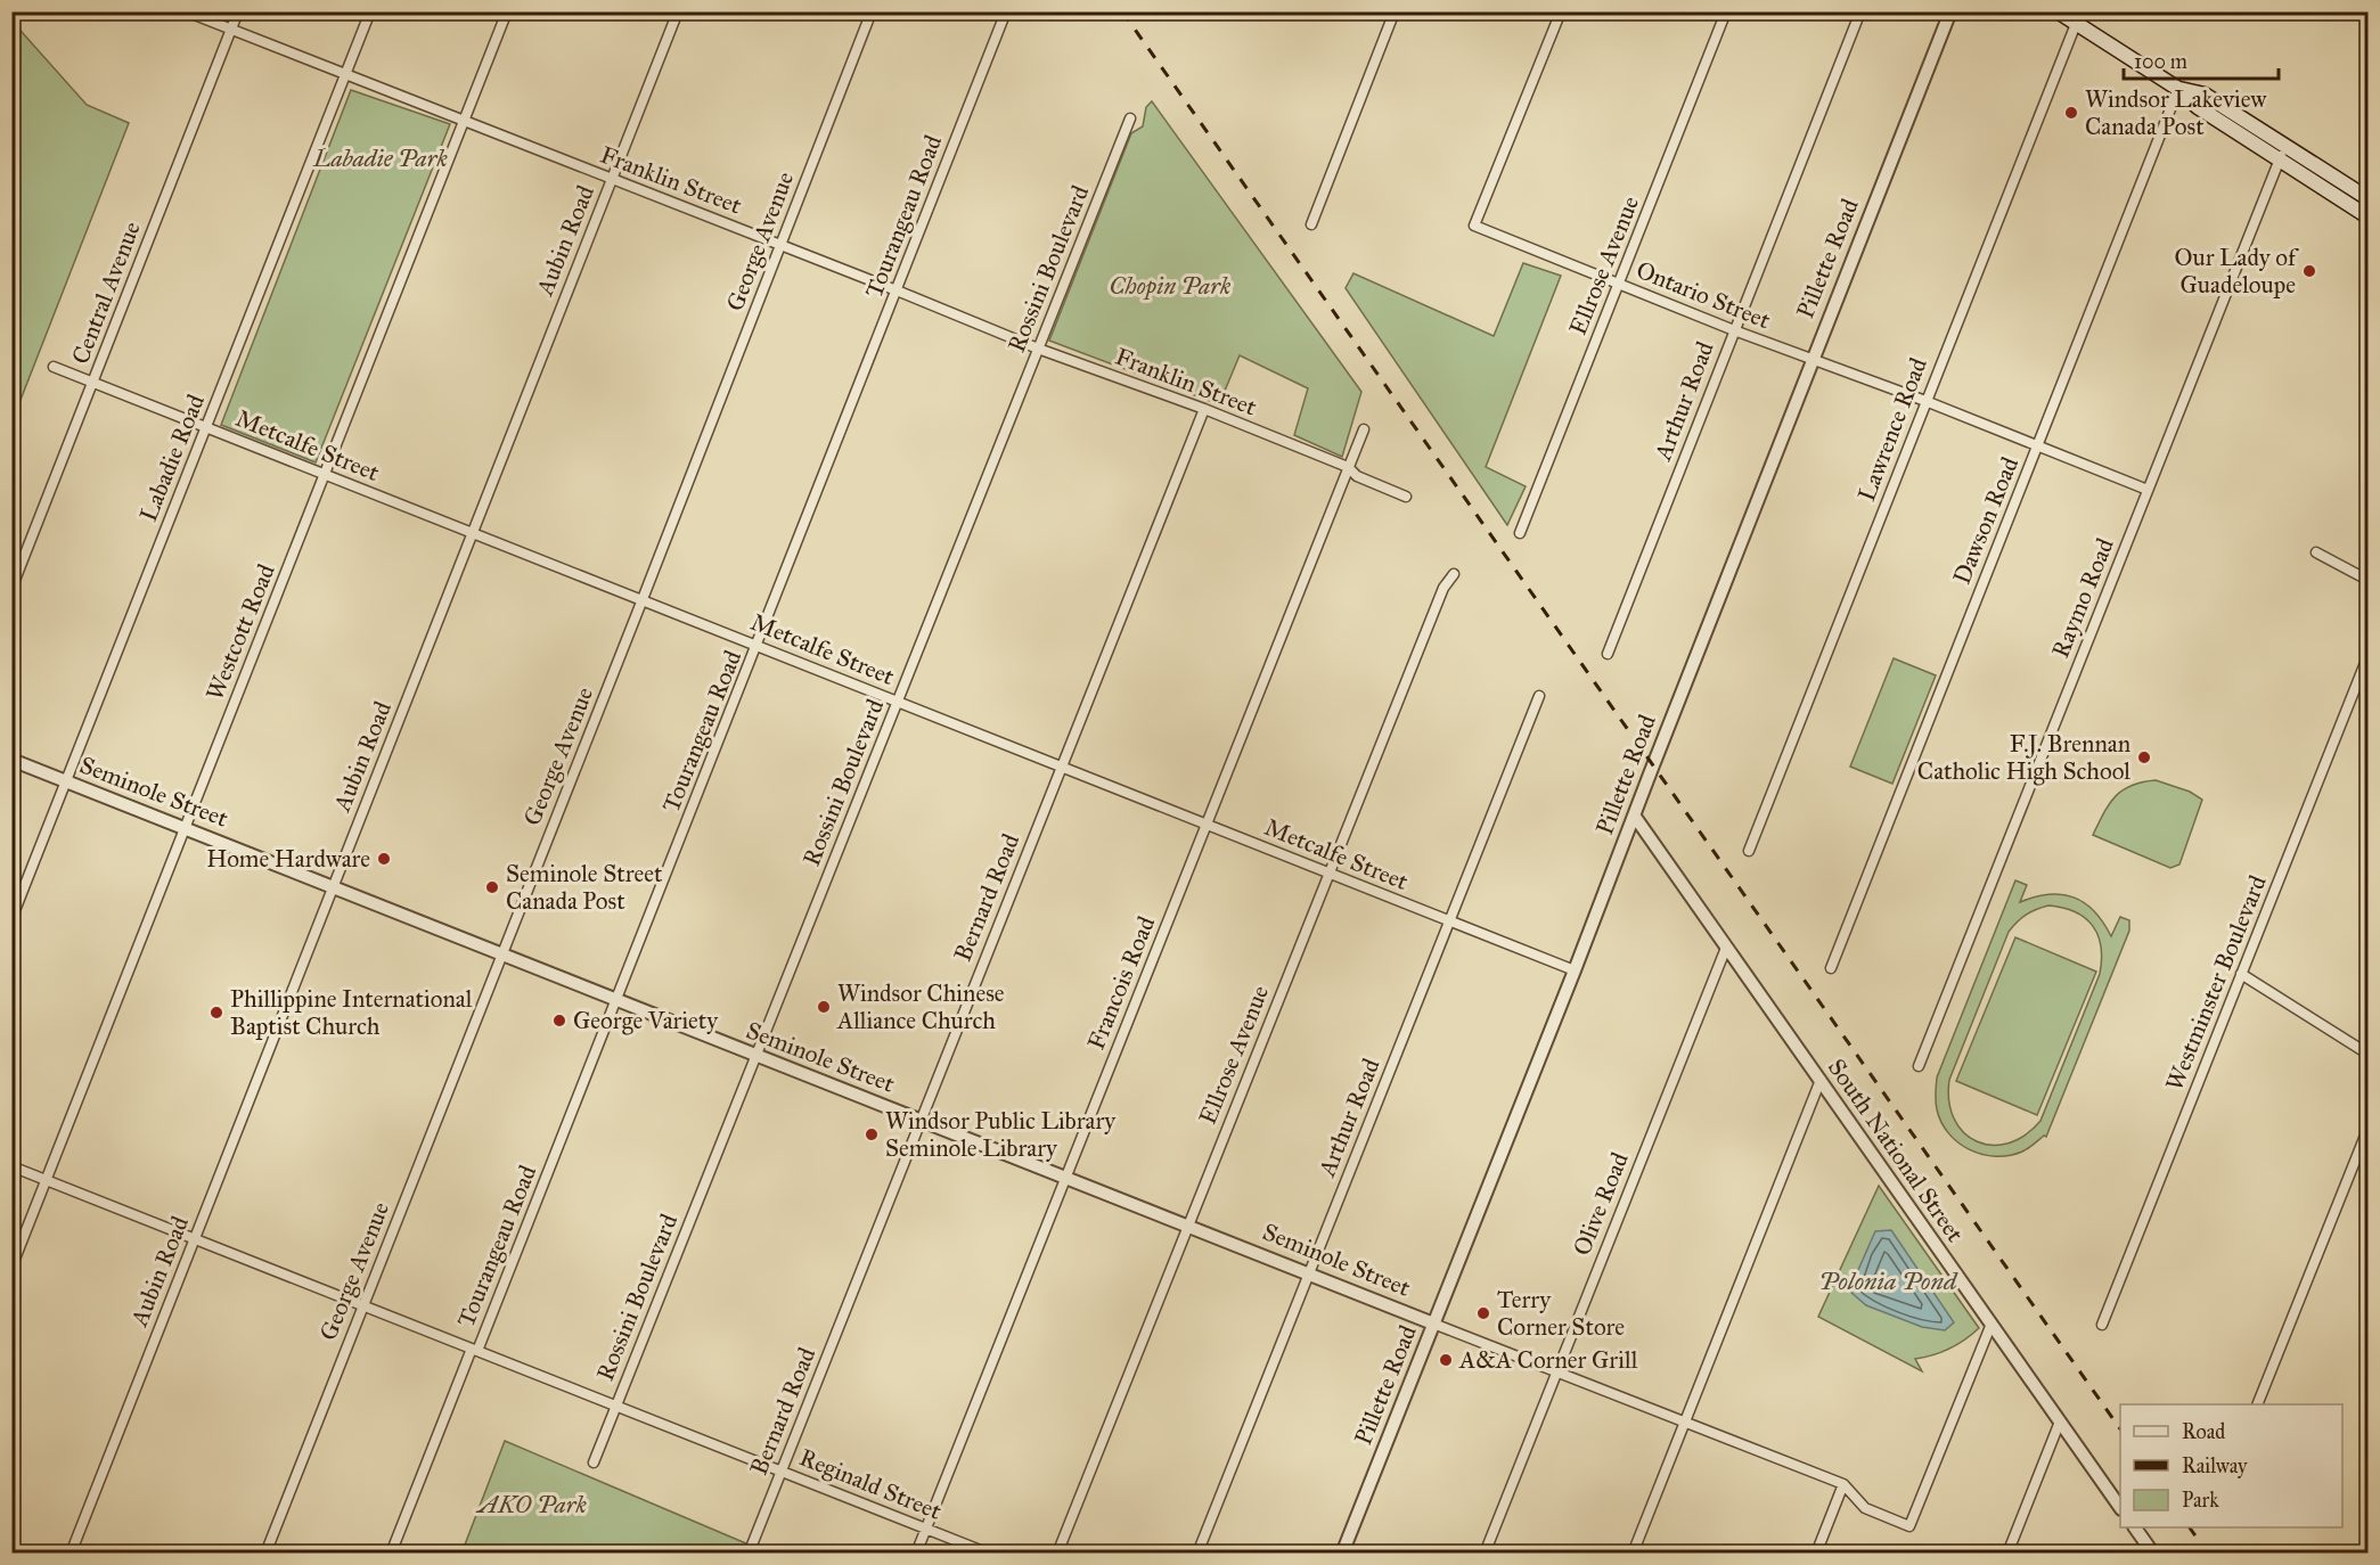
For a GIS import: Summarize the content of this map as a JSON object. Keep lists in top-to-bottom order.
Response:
{
  "streets": {
    "street": [
      "Franklin Street",
      "Tourangeau Road",
      "Aubin Road",
      "George Avenue",
      "Pillette Road",
      "Ellrose Avenue",
      "Rossini Boulevard",
      "Central Avenue",
      "Ontario Street",
      "Arthur Road",
      "Lawrence Road",
      "Metcalfe Street",
      "Labadie Road",
      "Dawson Road",
      "Raymo Road",
      "Westcott Road",
      "Seminole Street",
      "Bernard Road",
      "Francois Road",
      "Westminster Boulevard",
      "South National Street",
      "Olive Road",
      "Reginald Street"
    ]
  },
  "crossings": [
    ["Franklin Street", "Tourangeau Road"],
    ["Franklin Street", "Aubin Road"],
    ["Franklin Street", "George Avenue"],
    ["Franklin Street", "Rossini Boulevard"],
    ["Franklin Street", "Central Avenue"],
    ["Franklin Street", "Labadie Road"],
    ["Franklin Street", "Westcott Road"],
    ["Franklin Street", "Bernard Road"],
    ["Franklin Street", "Francois Road"],
    ["Tourangeau Road", "Metcalfe Street"],
    ["Tourangeau Road", "Seminole Street"],
    ["Tourangeau Road", "Reginald Street"],
    ["Aubin Road", "Metcalfe Street"],
    ["Aubin Road", "Seminole Street"],
    ["Aubin Road", "Reginald Street"],
    ["George Avenue", "Metcalfe Street"],
    ["George Avenue", "Seminole Street"],
    ["George Avenue", "Reginald Street"],
    ["Pillette Road", "Ontario Street"],
    ["Pillette Road", "Metcalfe Street"],
    ["Pillette Road", "Seminole Street"],
    ["Pillette Road", "South National Street"],
    ["Ellrose Avenue", "Ontario Street"],
    ["Ellrose Avenue", "Metcalfe Street"],
    ["Ellrose Avenue", "Seminole Street"],
    ["Rossini Boulevard", "Metcalfe Street"],
    ["Rossini Boulevard", "Seminole Street"],
    ["Rossini Boulevard", "Reginald Street"],
    ["Central Avenue", "Metcalfe Street"],
    ["Ontario Street", "Arthur Road"],
    ["Ontario Street", "Lawrence Road"],
    ["Ontario Street", "Dawson Road"],
    ["Ontario Street", "Raymo Road"],
    ["Arthur Road", "Metcalfe Street"],
    ["Arthur Road", "Seminole Street"],
    ["Metcalfe Street", "Labadie Road"],
    ["Metcalfe Street", "Westcott Road"],
    ["Metcalfe Street", "Bernard Road"],
    ["Metcalfe Street", "Francois Road"],
    ["Labadie Road", "Seminole Street"],
    ["Westcott Road", "Seminole Street"],
    ["Westcott Road", "Reginald Street"],
    ["Seminole Street", "Bernard Road"],
    ["Seminole Street", "Francois Road"],
    ["Seminole Street", "Olive Road"],
    ["Bernard Road", "Reginald Street"],
    ["Francois Road", "Reginald Street"],
    ["South National Street", "Olive Road"]
  ],
  "water": ["Polonia Pond"],
  "parks": ["Labadie Park", "Chopin Park", "AKO Park"],
  "places": [
    "Windsor Lakeview Canada Post",
    "Our Lady of Guadeloupe",
    "F.J. Brennan Catholic High School",
    "Home Hardware",
    "Seminole Street Canada Post",
    "Windsor Chinese Alliance Church",
    "Phillippine International Baptist Church",
    "George Variety",
    "Windsor Public Library Seminole Library",
    "Terry Corner Store",
    "A&A Corner Grill"
  ],
  "legend": ["Road", "Railway", "Park"],
  "scale_bar": "100 m"
}
